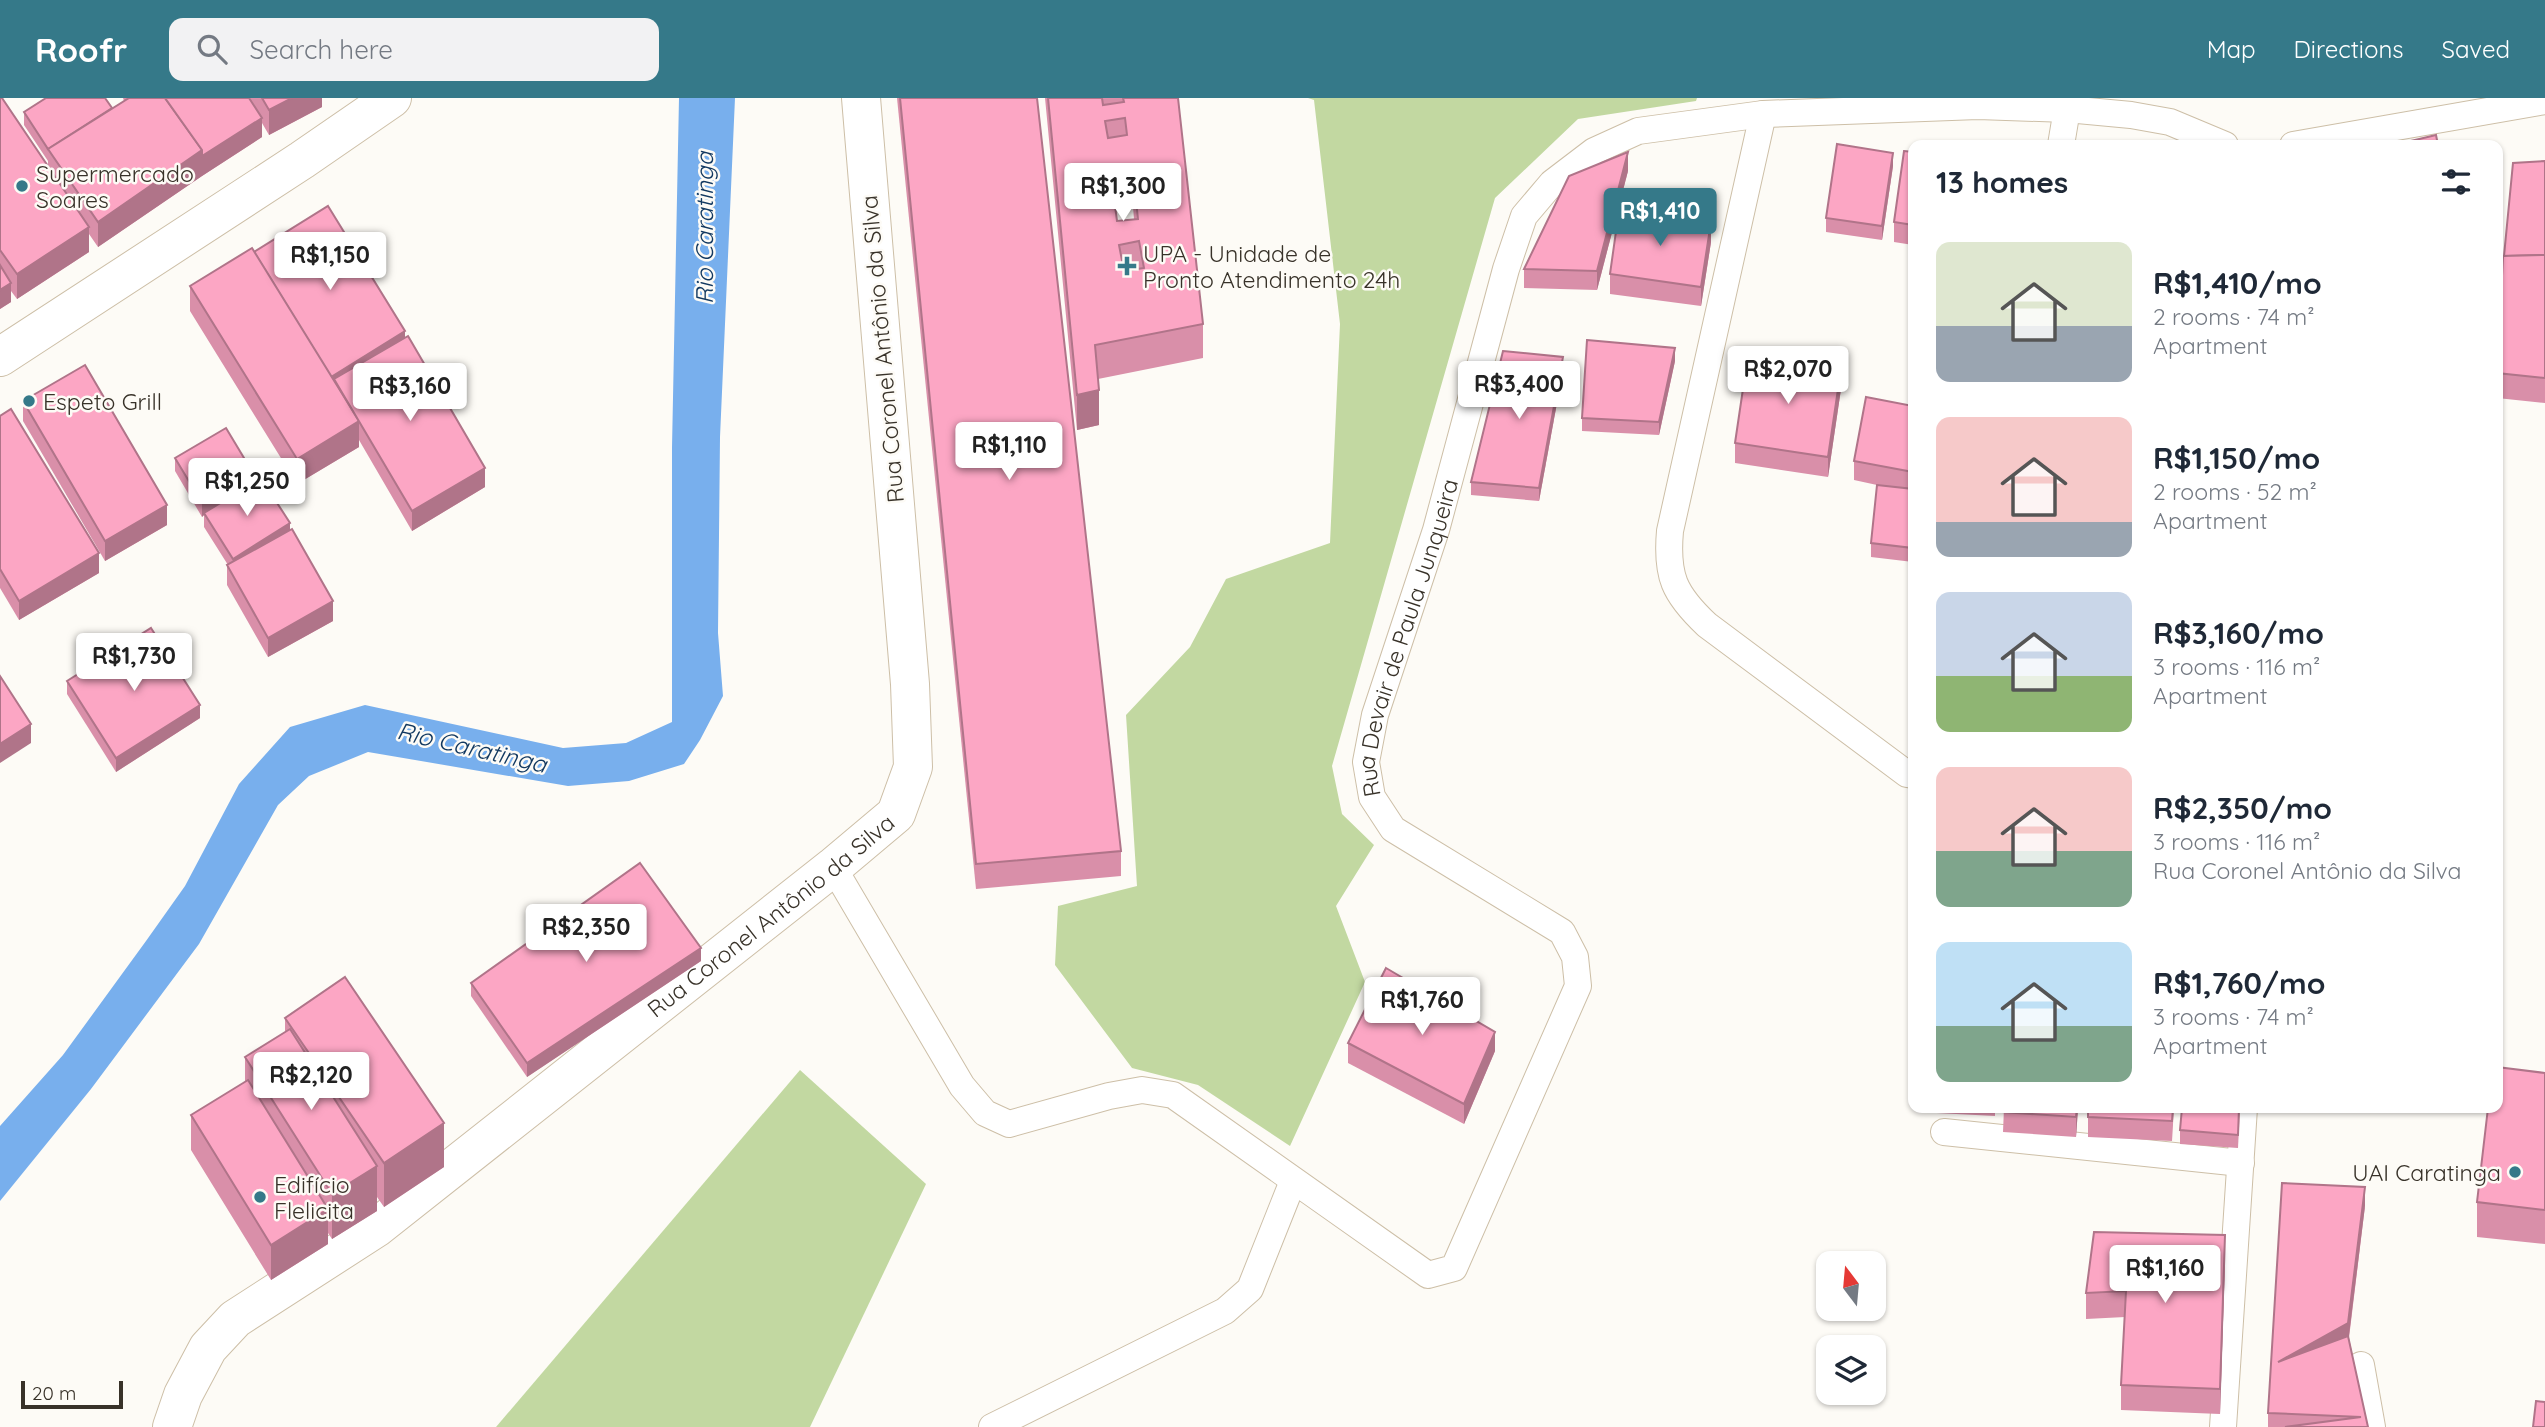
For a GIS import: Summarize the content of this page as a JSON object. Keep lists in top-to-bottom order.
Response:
{
  "streets": {
    "main road": ["Rua Coronel Antônio da Silva"],
    "street": ["Rua Devair de Paula Junqueira"]
  },
  "crossings": [
    ["Rua Coronel Antônio da Silva", "Rua Devair de Paula Junqueira"]
  ],
  "water": ["Rio Caratinga"],
  "places": {
    "other": [
      "Supermercado Soares",
      "Espeto Grill",
      "UAI Caratinga",
      "Edifício Flelicita"
    ],
    "health": ["UPA - Unidade de Pronto Atendimento 24h"]
  },
  "scale_bar": "20 m",
  "north": "top",
  "page": {
    "header": "Roofr",
    "search": "Search here",
    "nav": ["Map", "Directions", "Saved"],
    "heading": "13 homes",
    "price": [
      "R$1,300",
      "R$1,410",
      "R$1,150",
      "R$2,070",
      "R$3,400",
      "R$3,160",
      "R$1,110",
      "R$1,250",
      "R$1,730",
      "R$2,350",
      "R$1,760",
      "R$2,120",
      "R$1,160"
    ],
    "list": [
      {
        "name": "R$1,410/mo",
        "note": "2 rooms · 74 m² · Apartment"
      },
      {
        "name": "R$1,150/mo",
        "note": "2 rooms · 52 m² · Apartment"
      },
      {
        "name": "R$3,160/mo",
        "note": "3 rooms · 116 m² · Apartment"
      },
      {
        "name": "R$2,350/mo",
        "note": "3 rooms · 116 m² · Rua Coronel Antônio da Silva"
      },
      {
        "name": "R$1,760/mo",
        "note": "3 rooms · 74 m² · Apartment"
      }
    ],
    "scale": "20 m"
  }
}
